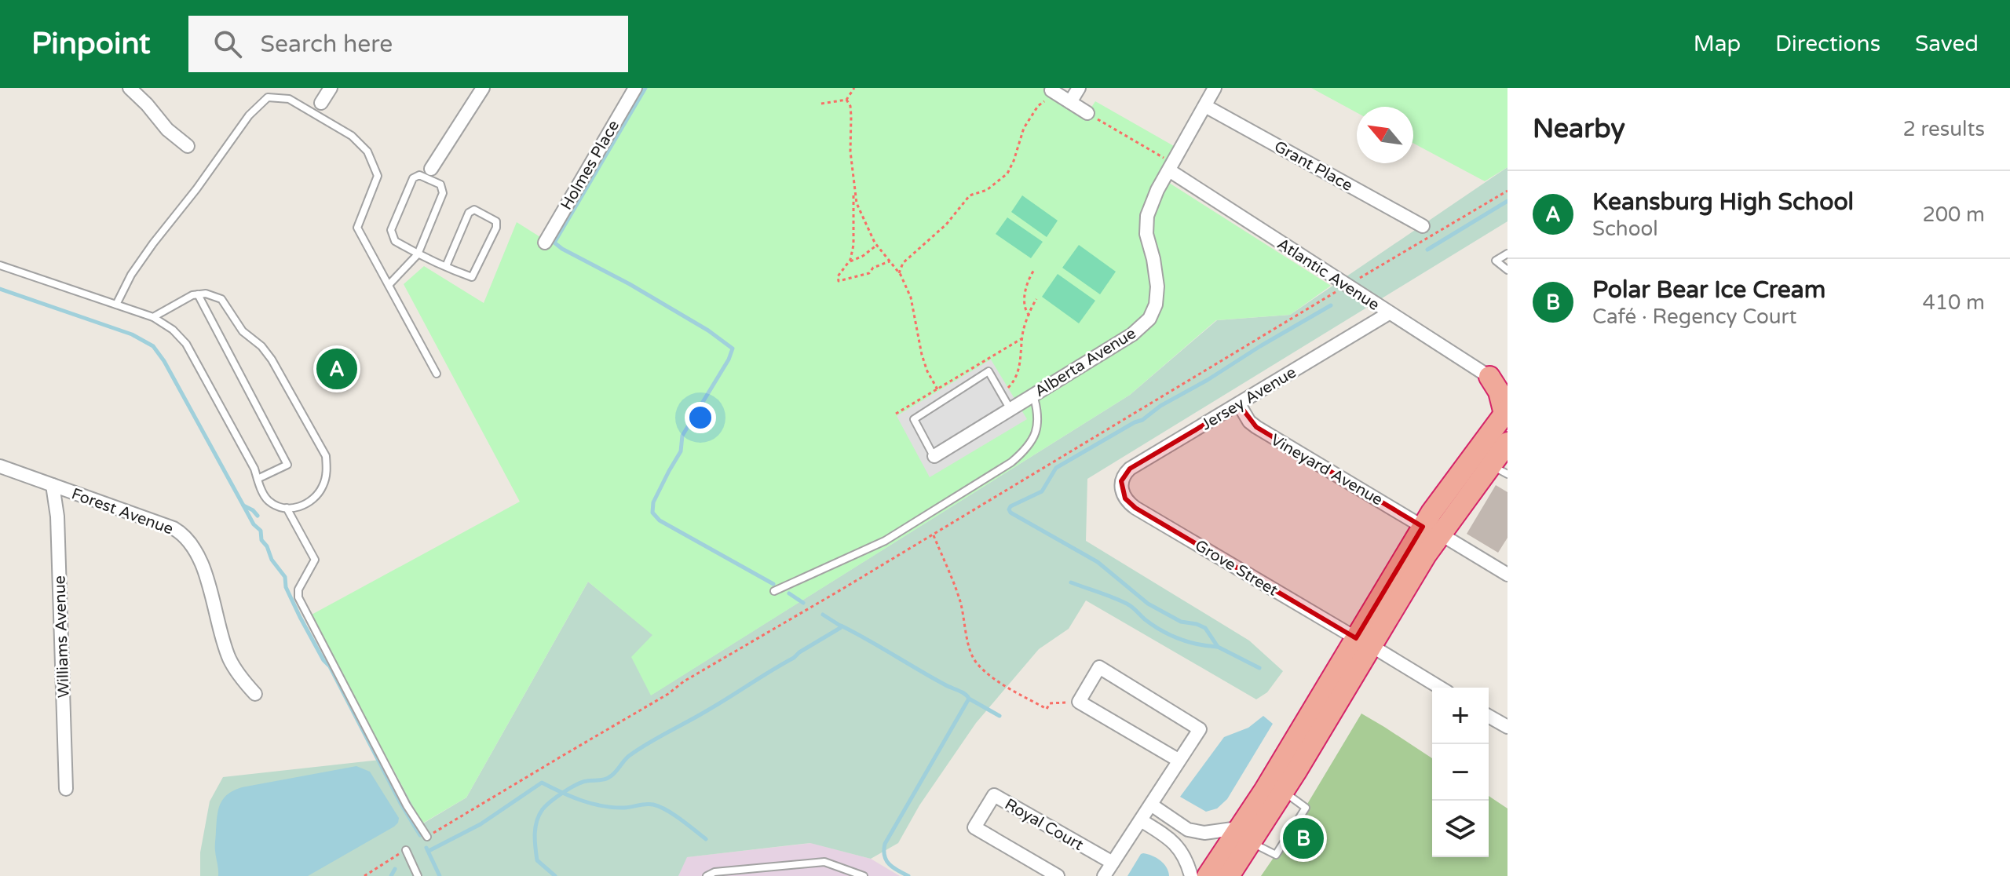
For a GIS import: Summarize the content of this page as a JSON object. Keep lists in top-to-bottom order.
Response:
{
  "streets": {
    "street": [
      "Holmes Place",
      "Grant Place",
      "Atlantic Avenue",
      "Alberta Avenue",
      "Jersey Avenue",
      "Vineyard Avenue",
      "Forest Avenue",
      "Grove Street",
      "Williams Avenue",
      "Royal Court"
    ]
  },
  "crossings": [
    ["Grant Place", "Alberta Avenue"],
    ["Atlantic Avenue", "Alberta Avenue"],
    ["Atlantic Avenue", "Jersey Avenue"],
    ["Jersey Avenue", "Vineyard Avenue"],
    ["Jersey Avenue", "Grove Street"],
    ["Forest Avenue", "Williams Avenue"]
  ],
  "north": "top left",
  "page": {
    "header": "Pinpoint",
    "search": "Search here",
    "nav": ["Map", "Directions", "Saved"],
    "heading": ["Nearby", "2 results"],
    "list": [
      {
        "mark": "A",
        "name": "Keansburg High School",
        "note": "School",
        "value": "200 m"
      },
      {
        "mark": "B",
        "name": "Polar Bear Ice Cream",
        "note": "Café · Regency Court",
        "value": "410 m"
      }
    ],
    "pins": ["A", "B"],
    "map_buttons": ["+", "−"]
  }
}
